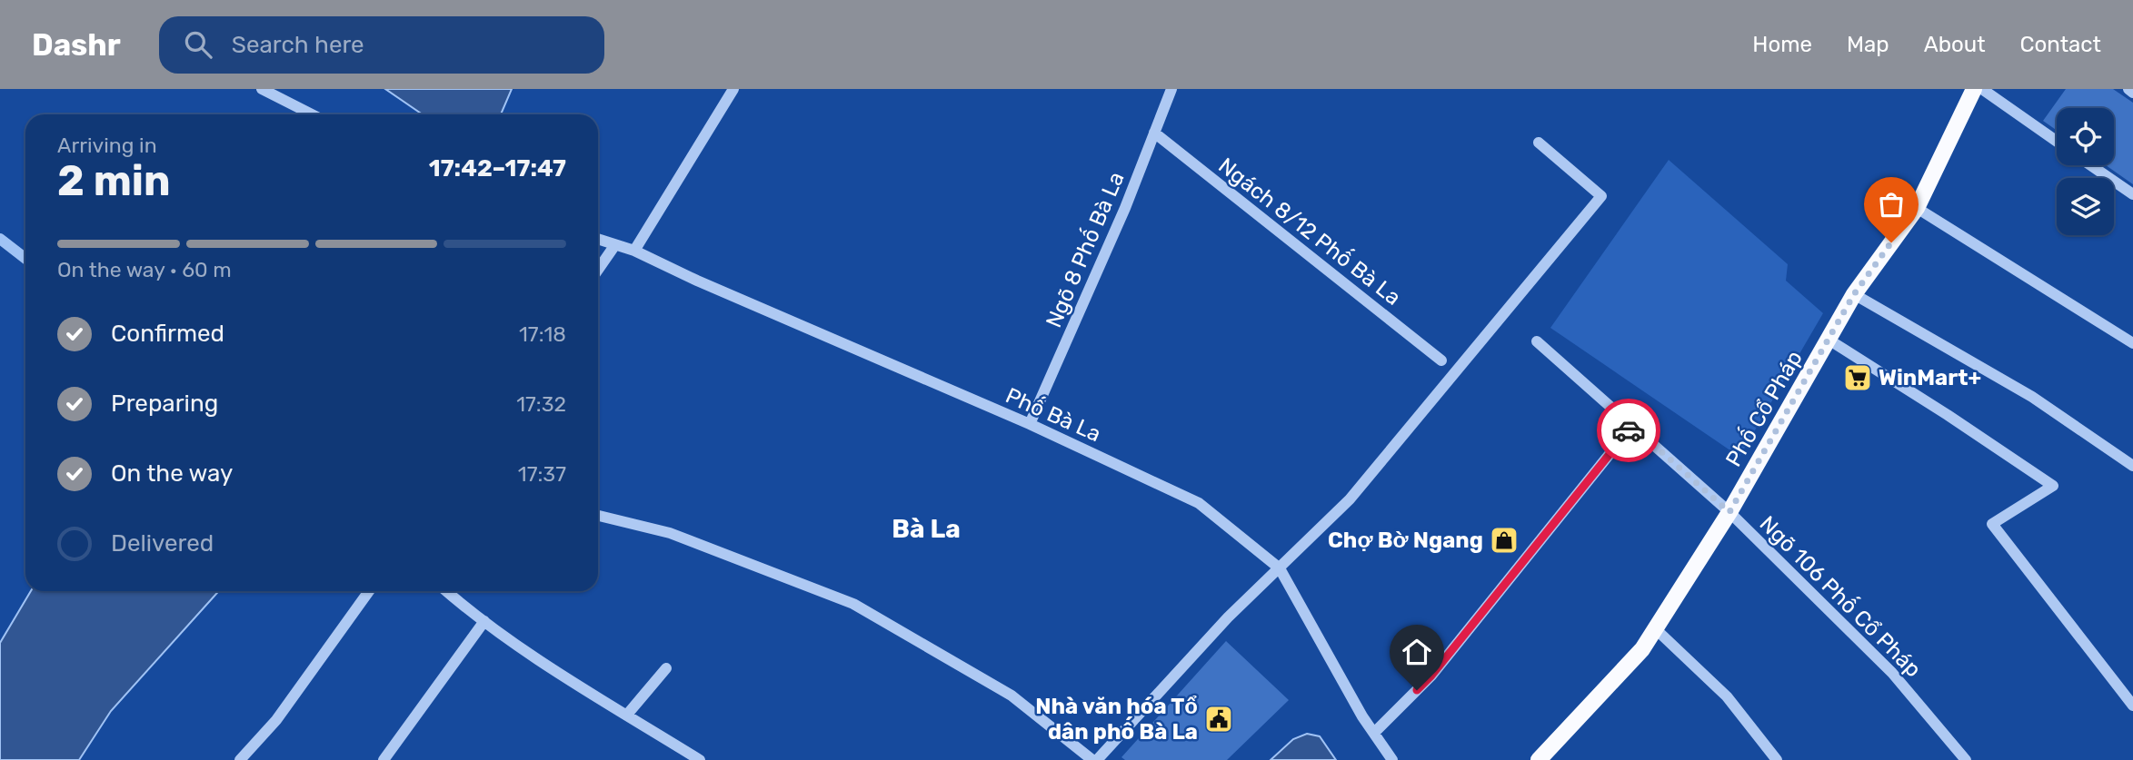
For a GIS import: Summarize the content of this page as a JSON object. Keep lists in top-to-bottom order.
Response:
{
  "streets": {
    "main road": ["Phố Cổ Pháp"],
    "street": [
      "Ngách 8/12 Phố Bà La",
      "Ngõ 8 Phố Bà La",
      "Phố Bà La",
      "Ngõ 106 Phố Cổ Pháp"
    ]
  },
  "crossings": [
    ["Ngách 8/12 Phố Bà La", "Ngõ 8 Phố Bà La"],
    ["Ngõ 8 Phố Bà La", "Phố Bà La"],
    ["Phố Cổ Pháp", "Ngõ 106 Phố Cổ Pháp"]
  ],
  "districts": ["Bà La"],
  "places": {
    "supermarket": ["WinMart+"],
    "shop": ["Chợ Bờ Ngang"],
    "public building": ["Nhà văn hóa Tổ dân phố Bà La"]
  },
  "page": {
    "header": "Dashr",
    "search": "Search here",
    "nav": [
      "Home",
      "Map",
      "About",
      "Contact"
    ],
    "heading": ["2 min", "Arriving in", "17:42–17:47"],
    "bar": "On the way · 60 m",
    "list": [
      ["Confirmed", "17:18"],
      ["Preparing", "17:32"],
      ["On the way", "17:37"],
      "Delivered"
    ]
  }
}
